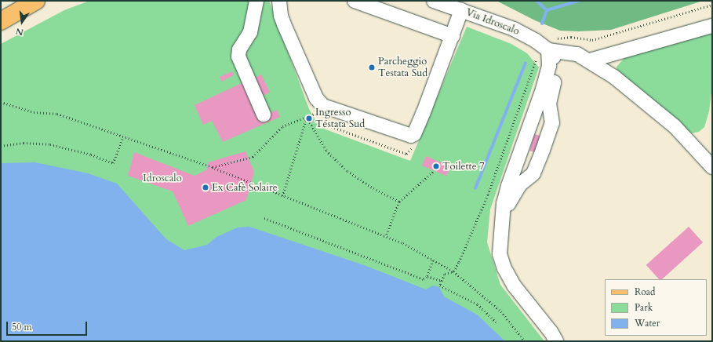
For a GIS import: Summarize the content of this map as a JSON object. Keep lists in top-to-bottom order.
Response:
{
  "streets": {
    "street": ["Via Idroscalo"]
  },
  "parks": ["Idroscalo"],
  "places": [
    "Parcheggio Testata Sud",
    "Ingresso Testata Sud",
    "Toilette 7",
    "Ex Cafè Solaire"
  ],
  "legend": ["Road", "Park", "Water"],
  "scale_bar": "50 m",
  "north": "bottom"
}
